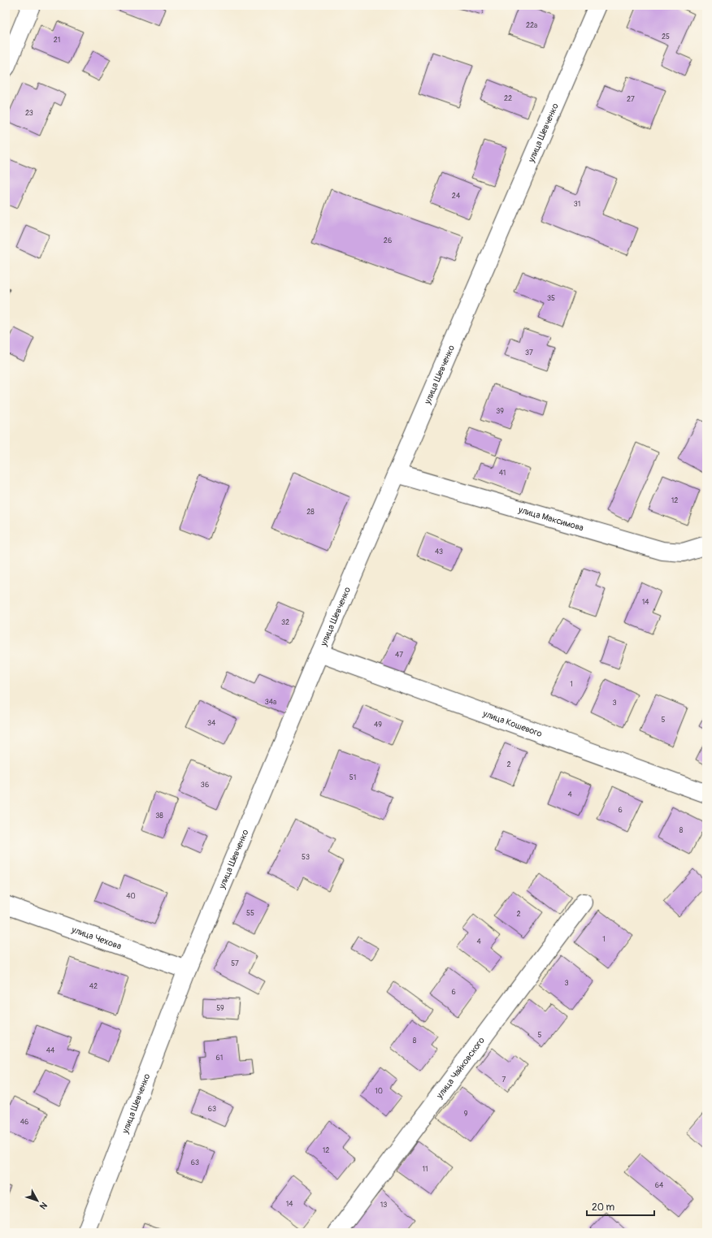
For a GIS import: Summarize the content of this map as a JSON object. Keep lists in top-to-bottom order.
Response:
{
  "streets": {
    "street": [
      "улица Шевченко",
      "улица Максимова",
      "улица Кошевого",
      "улица Чехова",
      "улица Чайковского"
    ]
  },
  "crossings": [
    ["улица Шевченко", "улица Максимова"],
    ["улица Шевченко", "улица Кошевого"],
    ["улица Шевченко", "улица Чехова"]
  ],
  "house_numbers": [
    "22а",
    "25",
    "21",
    "22",
    "27",
    "23",
    "24",
    "31",
    "26",
    "35",
    "37",
    "39",
    "41",
    "12",
    "28",
    "43",
    "14",
    "32",
    "47",
    "1",
    "34а",
    "3",
    "5",
    "34",
    "49",
    "2",
    "51",
    "36",
    "4",
    "6",
    "38",
    "8",
    "53",
    "40",
    "55",
    "2",
    "1",
    "4",
    "57",
    "3",
    "42",
    "6",
    "59",
    "5",
    "8",
    "44",
    "61",
    "7",
    "10",
    "63",
    "9",
    "46",
    "12",
    "63",
    "11",
    "64",
    "14",
    "13"
  ],
  "scale_bar": "20 m",
  "north": "bottom right"
}
